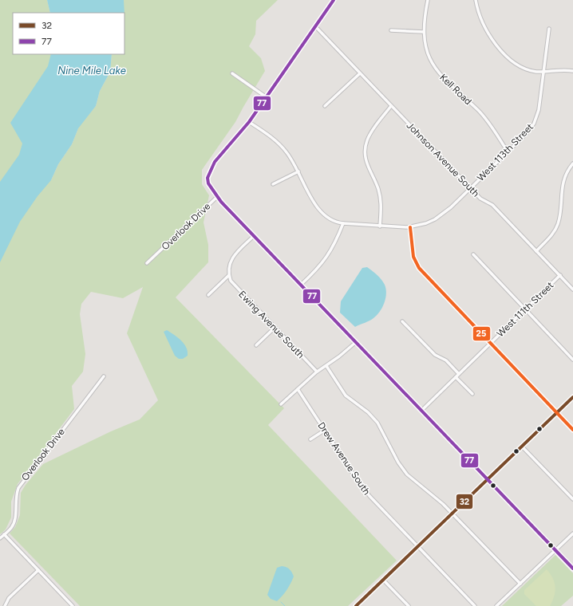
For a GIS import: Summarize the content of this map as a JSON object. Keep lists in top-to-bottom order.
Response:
{
  "streets": {
    "street": [
      "Kell Road",
      "West 113th Street",
      "Johnson Avenue South",
      "Overlook Drive",
      "West 111th Street",
      "Ewing Avenue South",
      "Drew Avenue South"
    ]
  },
  "crossings": [
    ["Kell Road", "West 113th Street"],
    ["West 113th Street", "Johnson Avenue South"],
    ["West 113th Street", "Overlook Drive"],
    ["Johnson Avenue South", "Overlook Drive"],
    ["Johnson Avenue South", "West 111th Street"]
  ],
  "water": ["Nine Mile Lake"],
  "lines": ["transit line 77", "transit line 25", "transit line 32"],
  "legend": ["32", "77"]
}
